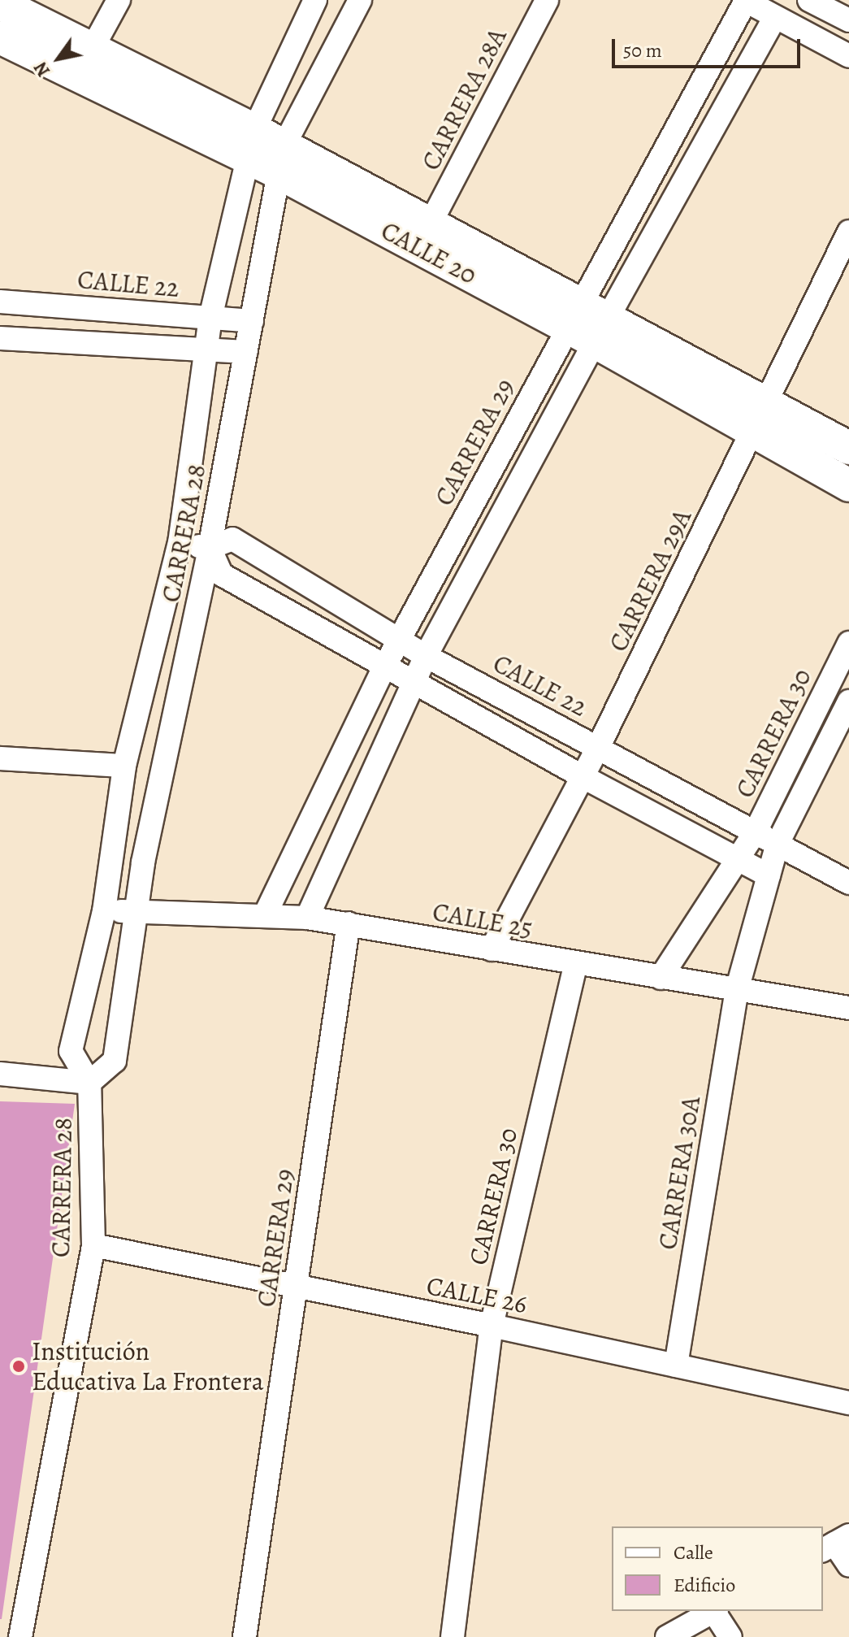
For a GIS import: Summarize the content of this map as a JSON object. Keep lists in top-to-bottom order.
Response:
{
  "streets": {
    "street": [
      "CARRERA 28A",
      "CALLE 20",
      "CALLE 22",
      "CARRERA 29",
      "CARRERA 28",
      "CARRERA 29A",
      "CARRERA 30",
      "CALLE 25",
      "CARRERA 30A",
      "CALLE 26"
    ]
  },
  "crossings": [
    ["CARRERA 28A", "CALLE 20"],
    ["CALLE 20", "CARRERA 29"],
    ["CALLE 20", "CARRERA 28"],
    ["CALLE 20", "CARRERA 29A"],
    ["CALLE 22", "CARRERA 29"],
    ["CALLE 22", "CARRERA 28"],
    ["CALLE 22", "CARRERA 29A"],
    ["CALLE 22", "CARRERA 30"],
    ["CARRERA 29", "CALLE 25"],
    ["CARRERA 29", "CALLE 26"],
    ["CARRERA 28", "CALLE 25"],
    ["CARRERA 28", "CALLE 26"],
    ["CARRERA 29A", "CALLE 25"],
    ["CARRERA 30", "CALLE 25"],
    ["CARRERA 30", "CARRERA 30A"],
    ["CARRERA 30", "CALLE 26"],
    ["CALLE 25", "CARRERA 30A"],
    ["CARRERA 30A", "CALLE 26"]
  ],
  "places": ["Institución Educativa La Frontera"],
  "legend": ["Calle", "Edificio"],
  "scale_bar": "50 m",
  "north": "bottom left"
}
